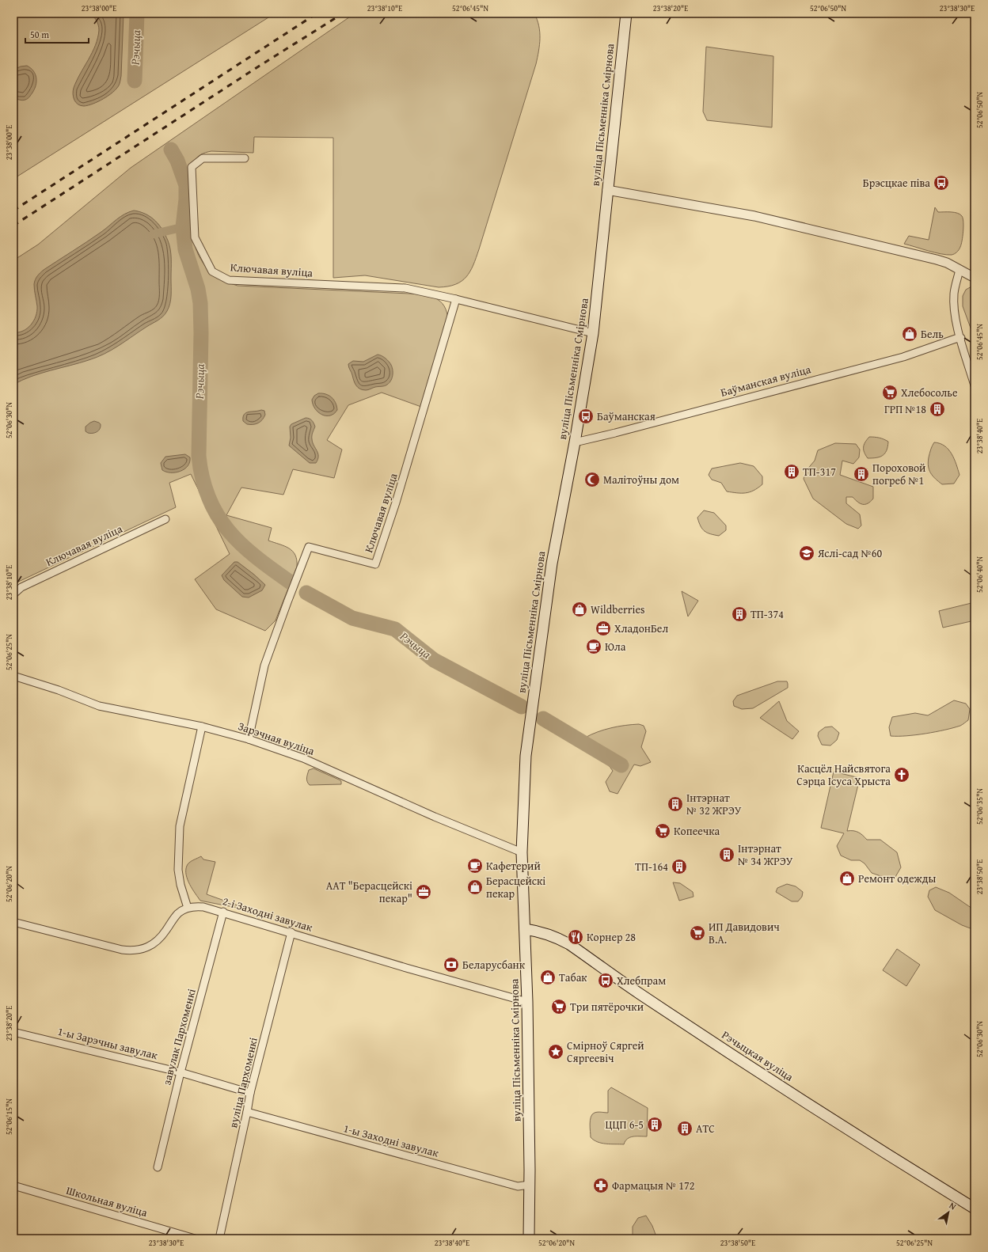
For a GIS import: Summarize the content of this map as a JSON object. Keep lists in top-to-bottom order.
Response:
{
  "streets": {
    "main road": ["вуліца Пісьменніка Смірнова", "Рэчыцкая вуліца"],
    "street": [
      "Ключавая вуліца",
      "Баўманская вуліца",
      "Зарэчная вуліца",
      "2-і Заходні завулак",
      "завулак Пархоменкі",
      "1-ы Зарэчны завулак",
      "вуліца Пархоменкі",
      "1-ы Заходні завулак",
      "Школьная вуліца"
    ]
  },
  "crossings": [
    ["вуліца Пісьменніка Смірнова", "Ключавая вуліца"],
    ["вуліца Пісьменніка Смірнова", "Баўманская вуліца"],
    ["вуліца Пісьменніка Смірнова", "Зарэчная вуліца"],
    ["вуліца Пісьменніка Смірнова", "2-і Заходні завулак"],
    ["вуліца Пісьменніка Смірнова", "Рэчыцкая вуліца"],
    ["вуліца Пісьменніка Смірнова", "1-ы Заходні завулак"],
    ["Ключавая вуліца", "Зарэчная вуліца"],
    ["2-і Заходні завулак", "завулак Пархоменкі"],
    ["2-і Заходні завулак", "вуліца Пархоменкі"],
    ["завулак Пархоменкі", "1-ы Зарэчны завулак"],
    ["1-ы Зарэчны завулак", "вуліца Пархоменкі"],
    ["вуліца Пархоменкі", "1-ы Заходні завулак"]
  ],
  "water": ["Рэчыца"],
  "places": {
    "bus stop": ["Брэсцкае піва", "Баўманская", "Хлебпрам"],
    "shop": [
      "Бель",
      "Wildberries",
      "Ремонт одежды",
      "Берасцейскі пекар",
      "Табак"
    ],
    "supermarket": [
      "Хлебосолье",
      "Копеечка",
      "ИП Давидович В.А.",
      "Три пятёрочки"
    ],
    "building": [
      "ГРП №18",
      "ТП-317",
      "Пороховой погреб №1",
      "ТП-374",
      "Інтэрнат № 32 ЖРЭУ",
      "Інтэрнат № 34 ЖРЭУ",
      "ТП-164",
      "ЦЦП 6-5",
      "АТС"
    ],
    "mosque": ["Малітоўны дом"],
    "school or university": ["Яслі-сад №60"],
    "office": ["ХладонБел", "ААТ \"Берасцейскі пекар\""],
    "cafe": ["Юла", "Кафетерий"],
    "church": ["Касцёл Найсвятога Сэрца Ісуса Хрыста"],
    "restaurant": ["Корнер 28"],
    "bank": ["Беларусбанк"],
    "place": ["Смірноў Сяргей Сяргеевіч"],
    "pharmacy": ["Фармацыя № 172"]
  },
  "scale_bar": "50 m",
  "north": "top right",
  "coordinates": [
    "23°38'00\"E",
    "23°38'10\"E",
    "52°06'45\"N",
    "23°38'20\"E",
    "52°06'50\"N",
    "23°38'30\"E",
    "52°06'30\"N",
    "23°38'40\"E",
    "52°06'40\"N",
    "52°06'25\"N",
    "52°06'35\"N",
    "23°38'50\"E",
    "52°06'20\"N",
    "52°06'15\"N"
  ]
}
